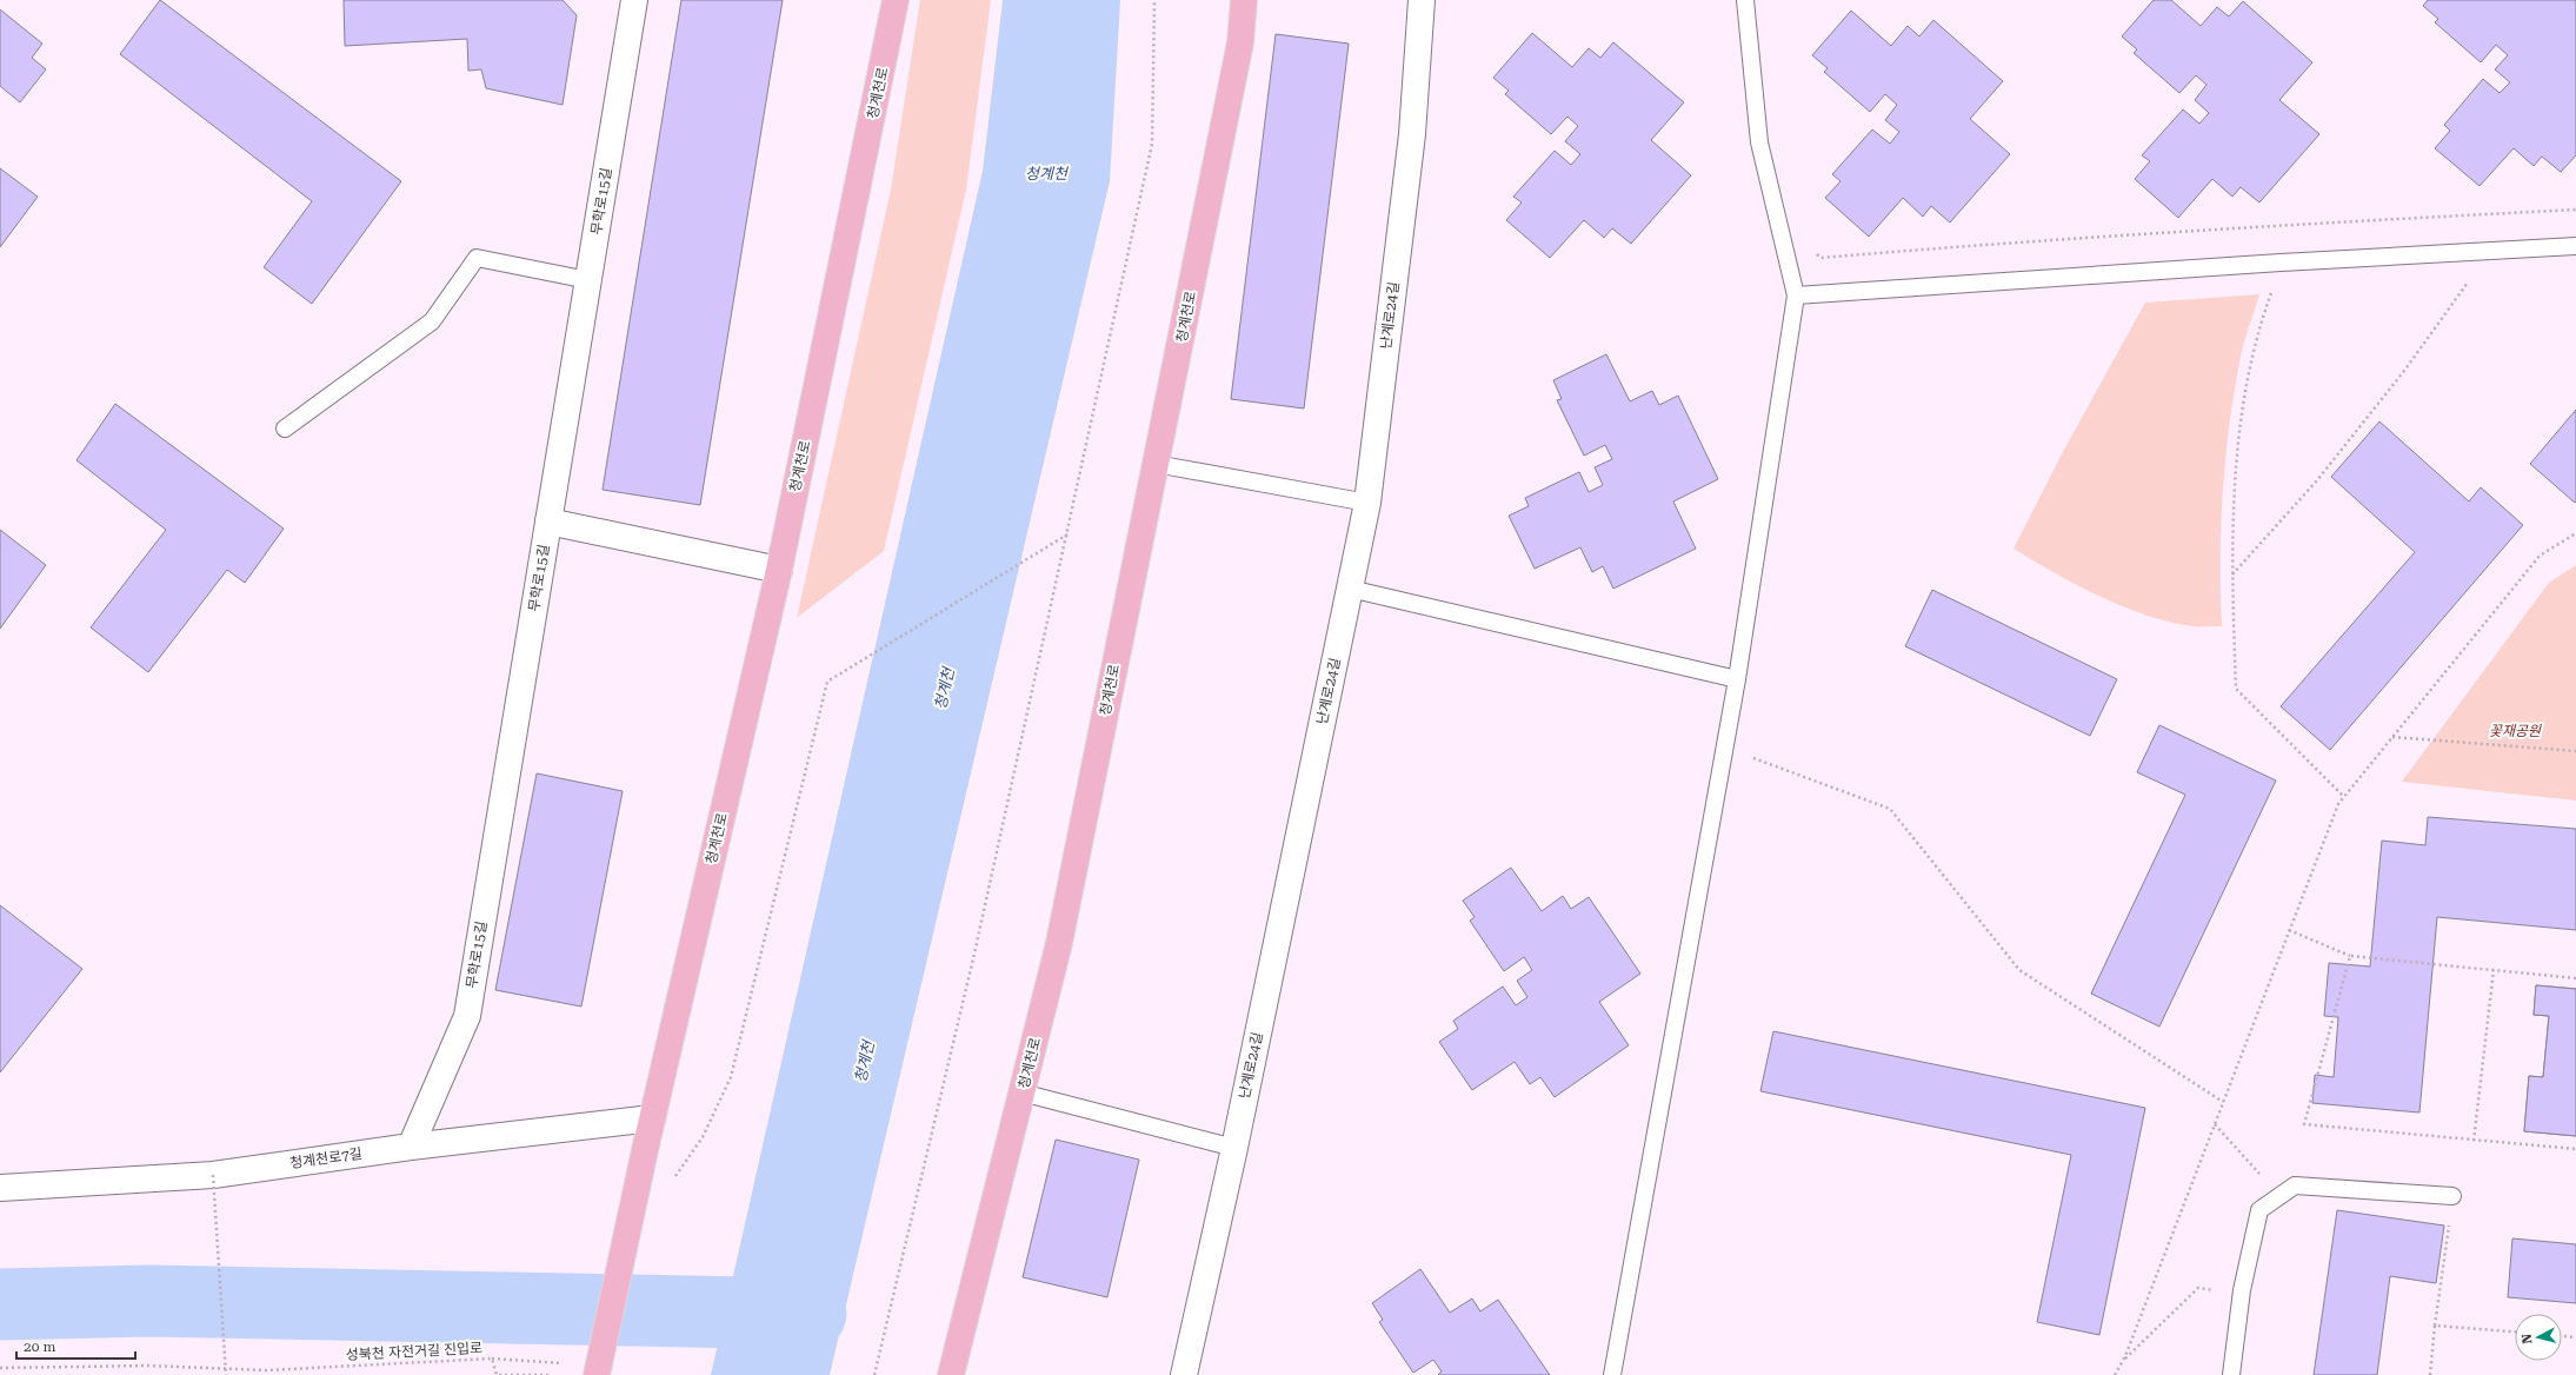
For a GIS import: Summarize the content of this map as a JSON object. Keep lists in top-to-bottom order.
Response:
{
  "streets": {
    "main road": ["청계천로"],
    "street": ["무학로15길", "난계로24길", "청계천로7길"],
    "path": ["성북천 자전거길 진입로"]
  },
  "crossings": [
    ["청계천로", "청계천로7길"],
    ["무학로15길", "청계천로7길"]
  ],
  "water": ["청계천"],
  "parks": ["꽃재공원"],
  "scale_bar": "20 m",
  "north": "left"
}
